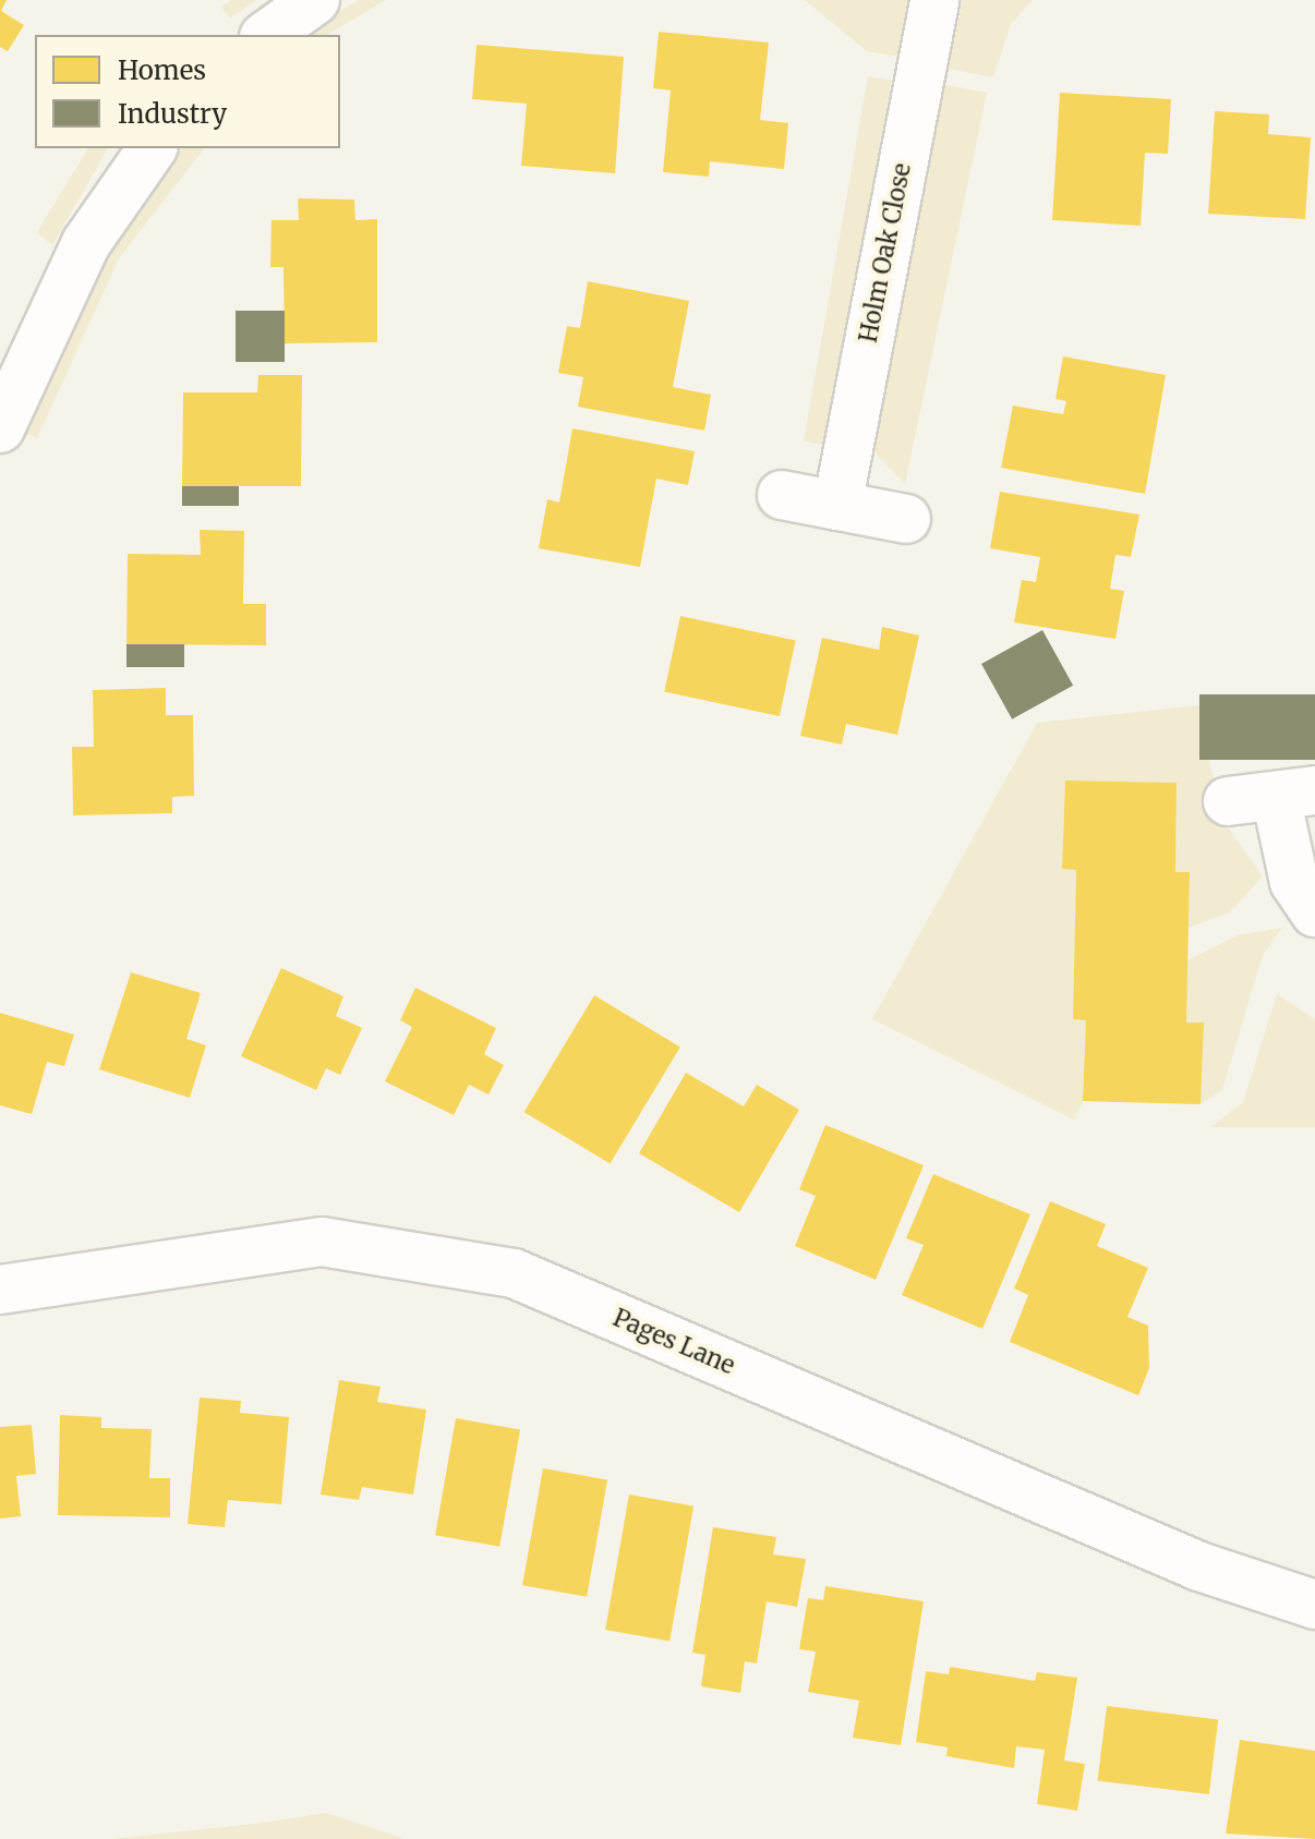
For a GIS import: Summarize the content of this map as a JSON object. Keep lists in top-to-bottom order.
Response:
{
  "streets": {
    "street": ["Holm Oak Close", "Pages Lane"]
  },
  "legend": ["Homes", "Industry"]
}
